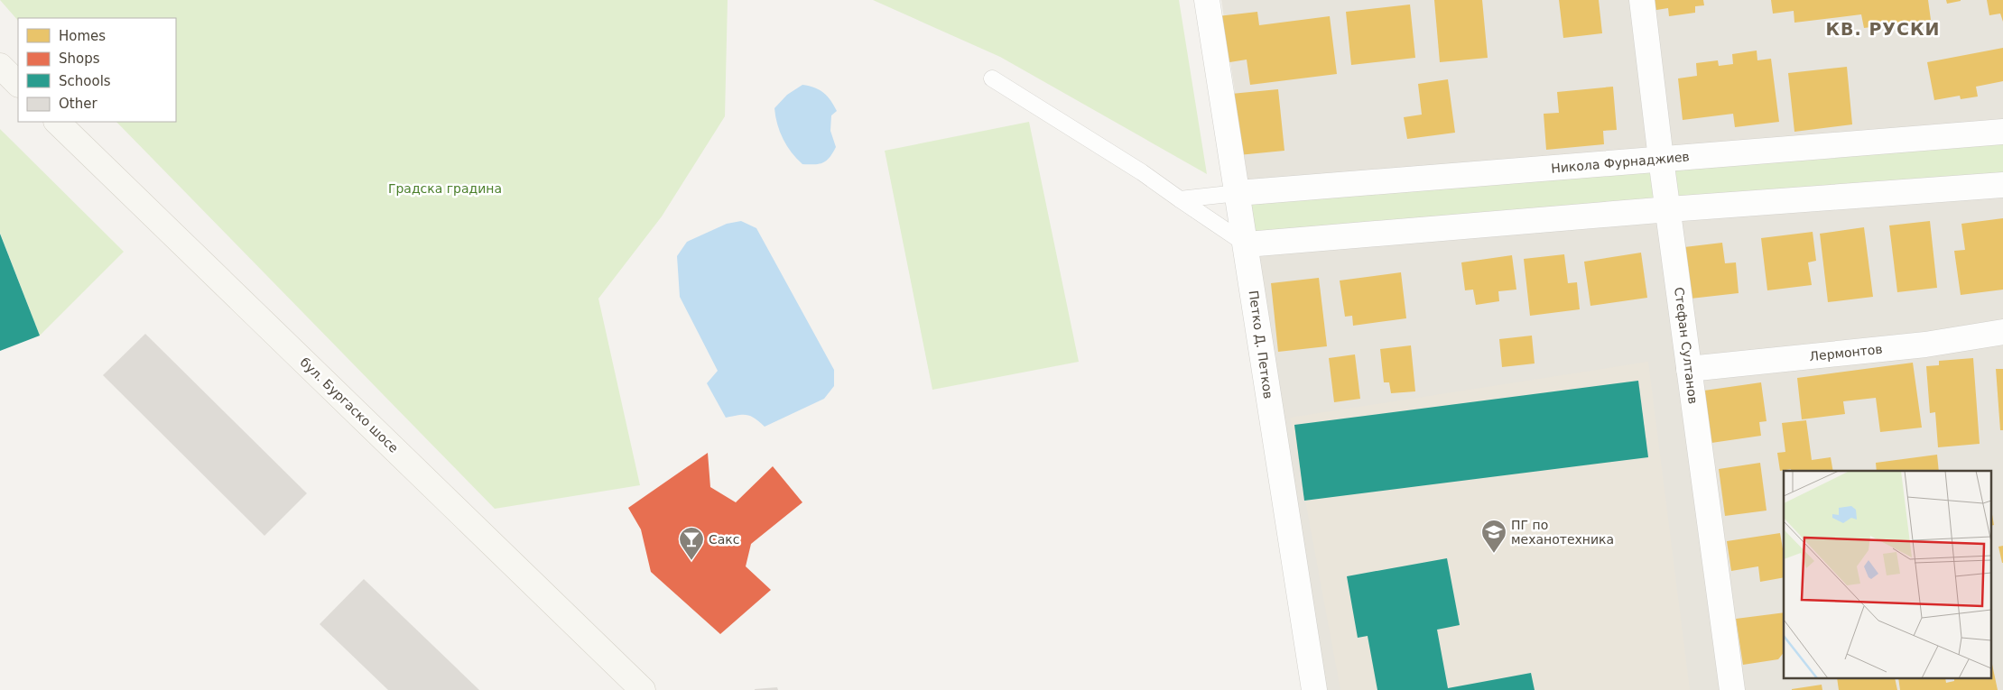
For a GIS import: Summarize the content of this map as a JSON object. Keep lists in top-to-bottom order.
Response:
{
  "streets": {
    "main road": ["бул. Бургаско шосе"],
    "street": [
      "Никола Фурнаджиев",
      "Петко Д. Петков",
      "Стефан Султанов",
      "Лермонтов"
    ]
  },
  "crossings": [
    ["Никола Фурнаджиев", "Петко Д. Петков"],
    ["Никола Фурнаджиев", "Стефан Султанов"],
    ["Стефан Султанов", "Лермонтов"]
  ],
  "districts": ["КВ. РУСКИ"],
  "parks": ["Градска градина"],
  "places": {
    "school or university": ["ПГ по механотехника"],
    "bar": ["Сакс"]
  },
  "legend": [
    "Homes",
    "Shops",
    "Schools",
    "Other"
  ]
}
